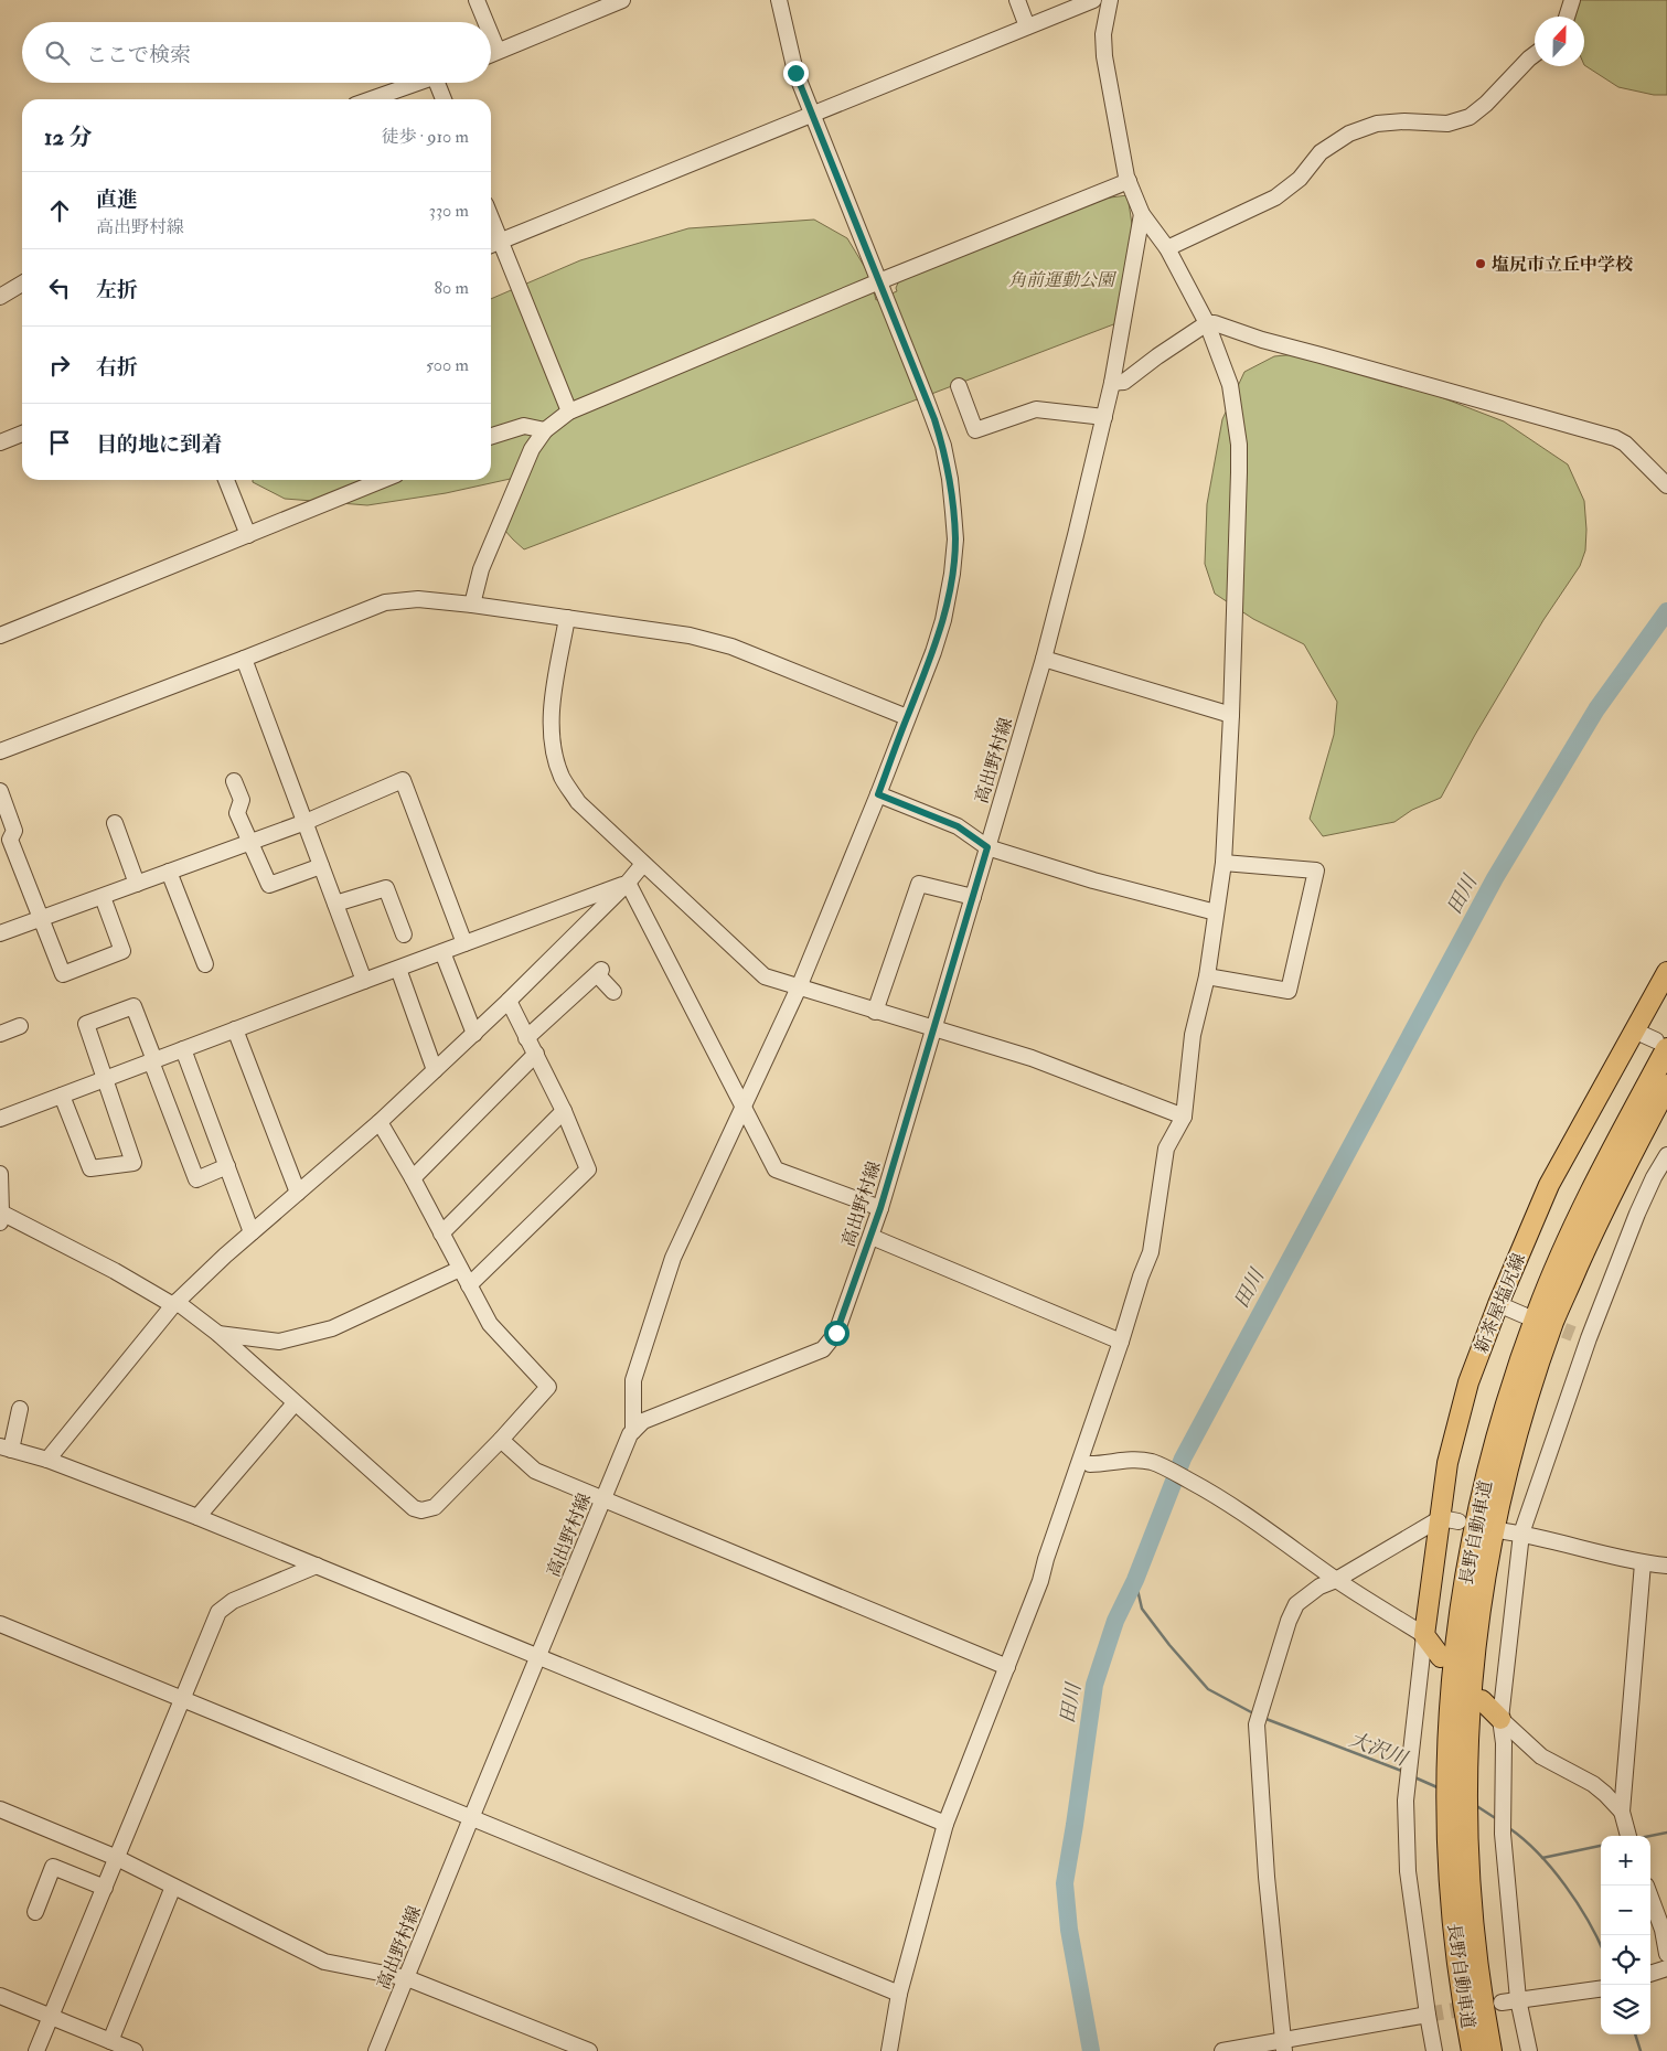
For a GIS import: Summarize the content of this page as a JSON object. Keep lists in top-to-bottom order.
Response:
{
  "streets": {
    "highway": ["長野自動車道"],
    "main road": ["新茶屋塩尻線"],
    "street": ["高出野村線"]
  },
  "water": ["田川", "大沢川"],
  "parks": ["角前運動公園"],
  "places": ["塩尻市立丘中学校"],
  "north": "top",
  "page": {
    "search": "ここで検索",
    "heading": ["12 分", "徒歩 · 910 m"],
    "list": [
      ["直進", "高出野村線", "330 m"],
      ["左折", "80 m"],
      ["右折", "500 m"],
      "目的地に到着"
    ],
    "map_buttons": ["+", "−"]
  }
}
